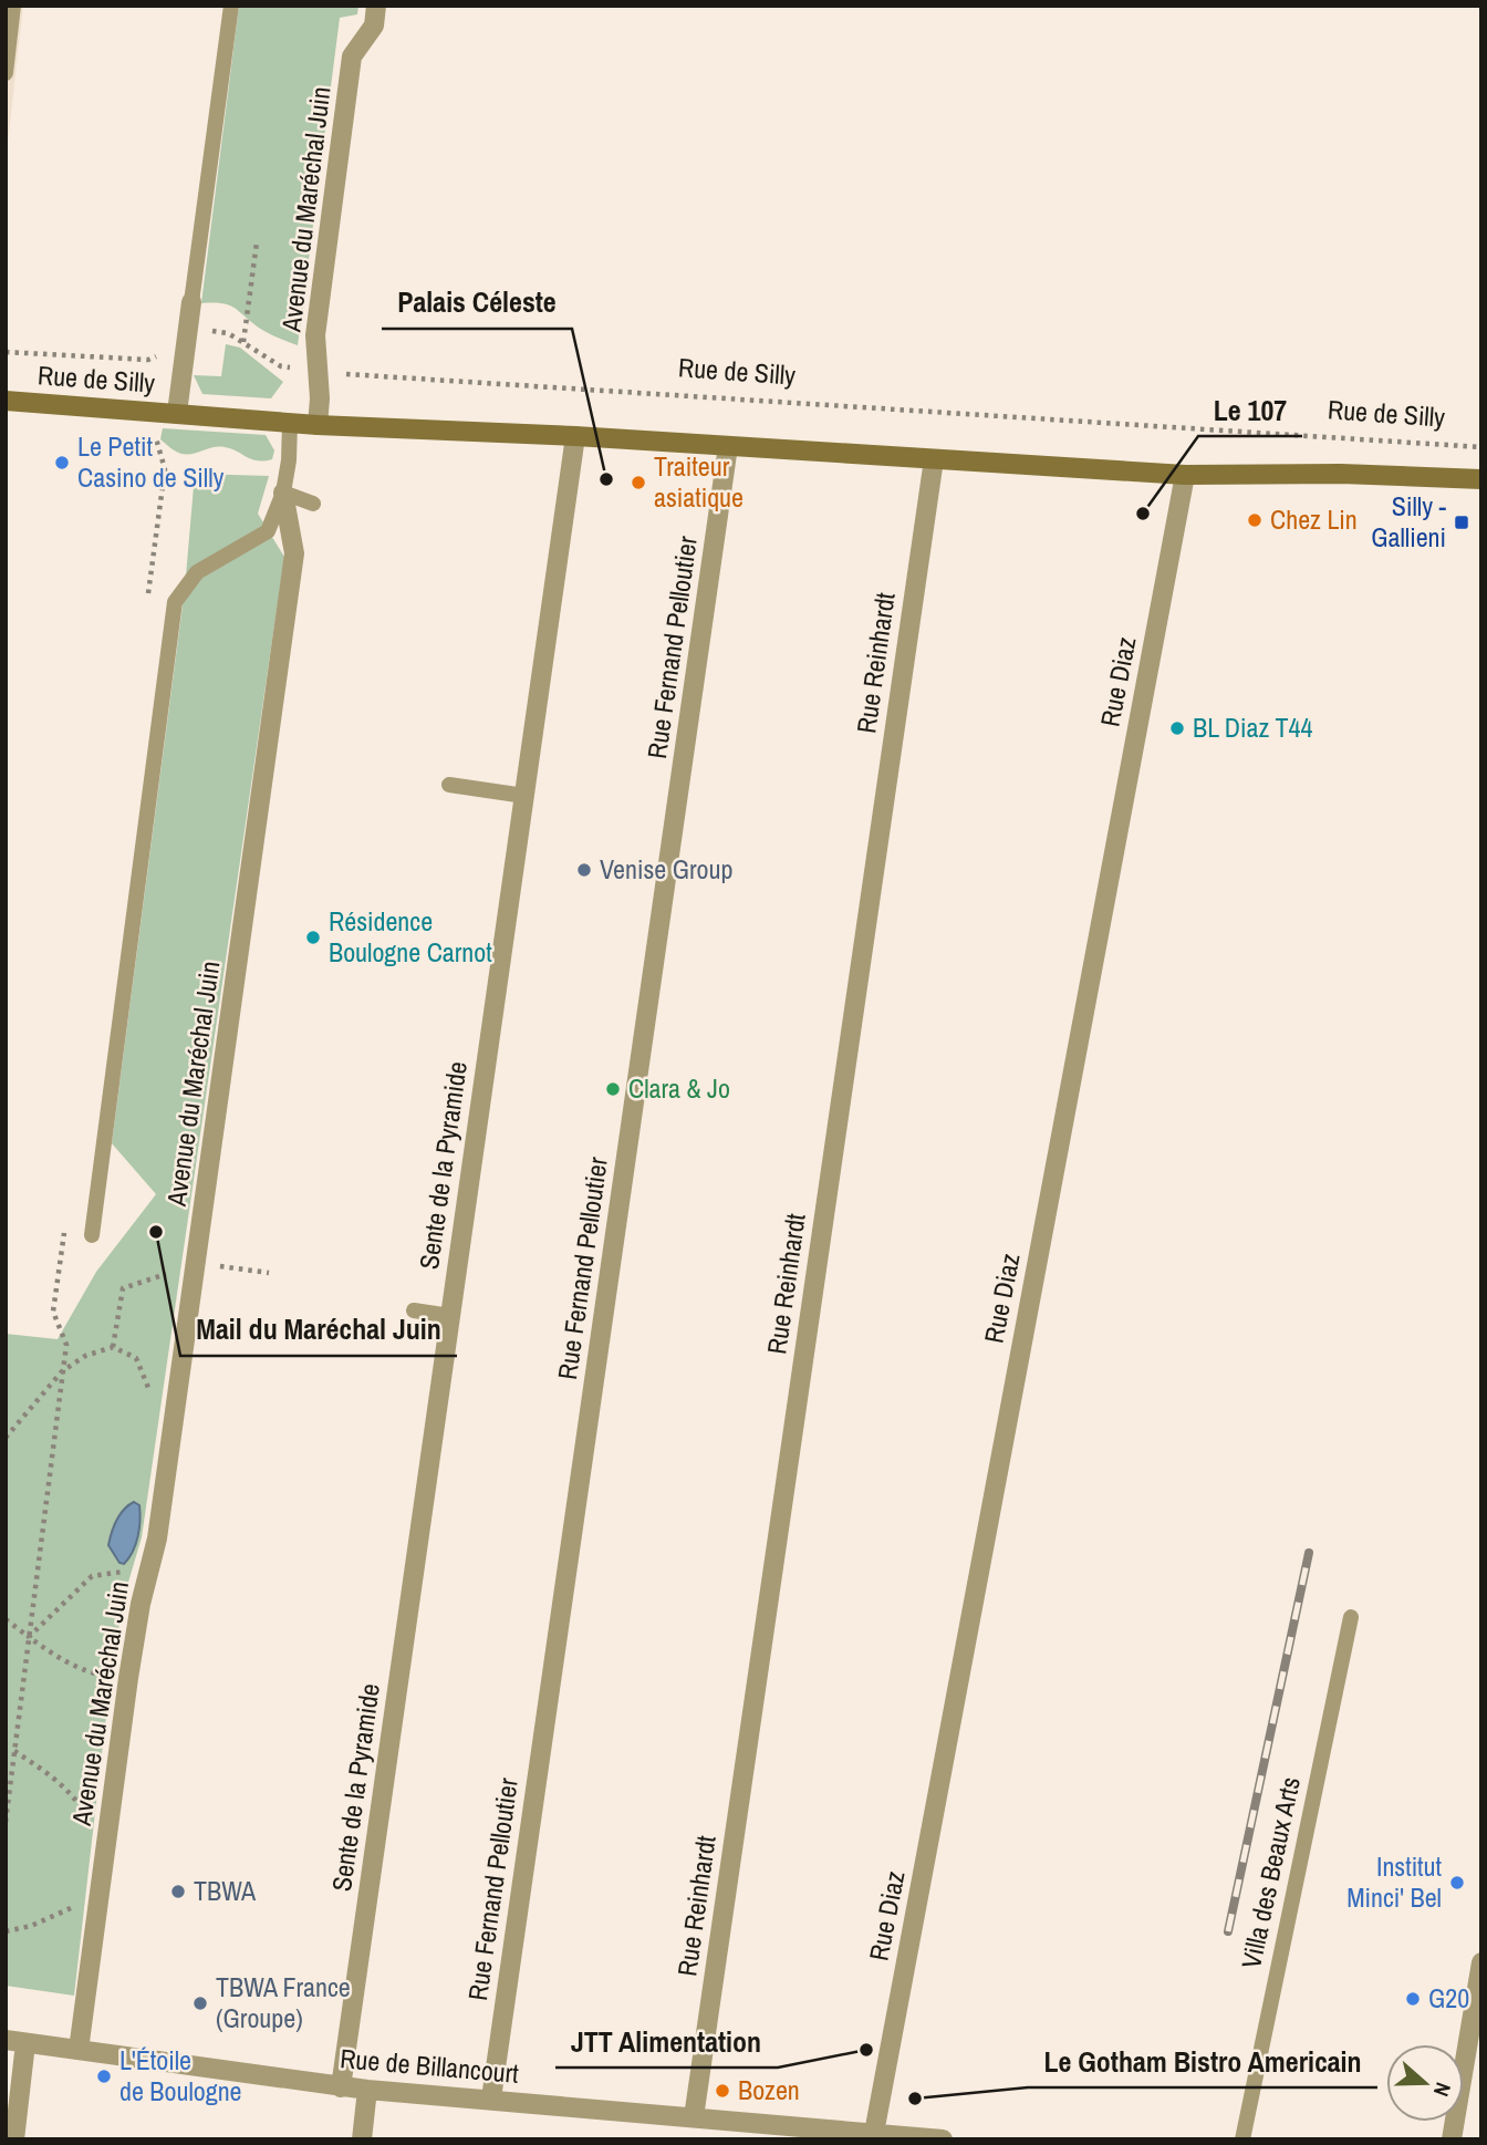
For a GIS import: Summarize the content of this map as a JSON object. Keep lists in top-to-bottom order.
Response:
{
  "streets": {
    "main road": ["Rue de Silly"],
    "street": [
      "Avenue du Maréchal Juin",
      "Rue Fernand Pelloutier",
      "Rue Reinhardt",
      "Rue Diaz",
      "Sente de la Pyramide",
      "Rue de Billancourt"
    ],
    "lane": ["Villa des Beaux Arts"]
  },
  "crossings": [
    ["Avenue du Maréchal Juin", "Rue de Silly"],
    ["Avenue du Maréchal Juin", "Rue de Billancourt"],
    ["Rue de Silly", "Rue Fernand Pelloutier"],
    ["Rue de Silly", "Rue Reinhardt"],
    ["Rue de Silly", "Rue Diaz"],
    ["Rue de Silly", "Sente de la Pyramide"],
    ["Rue Fernand Pelloutier", "Rue de Billancourt"],
    ["Rue Reinhardt", "Rue de Billancourt"],
    ["Rue Diaz", "Rue de Billancourt"],
    ["Sente de la Pyramide", "Rue de Billancourt"]
  ],
  "places": {
    "other": [
      "Le Petit Casino de Silly",
      "Palais Céleste",
      "Traiteur asiatique",
      "Le 107",
      "Chez Lin",
      "BL Diaz T44",
      "Venise Group",
      "Résidence Boulogne Carnot",
      "Clara & Jo",
      "Mail du Maréchal Juin",
      "Institut Minci' Bel",
      "TBWA",
      "G20",
      "TBWA France (Groupe)",
      "JTT Alimentation",
      "L'Étoile de Boulogne",
      "Bozen",
      "Le Gotham Bistro Americain"
    ],
    "transit": ["Silly - Gallieni"]
  },
  "north": "right"
}
